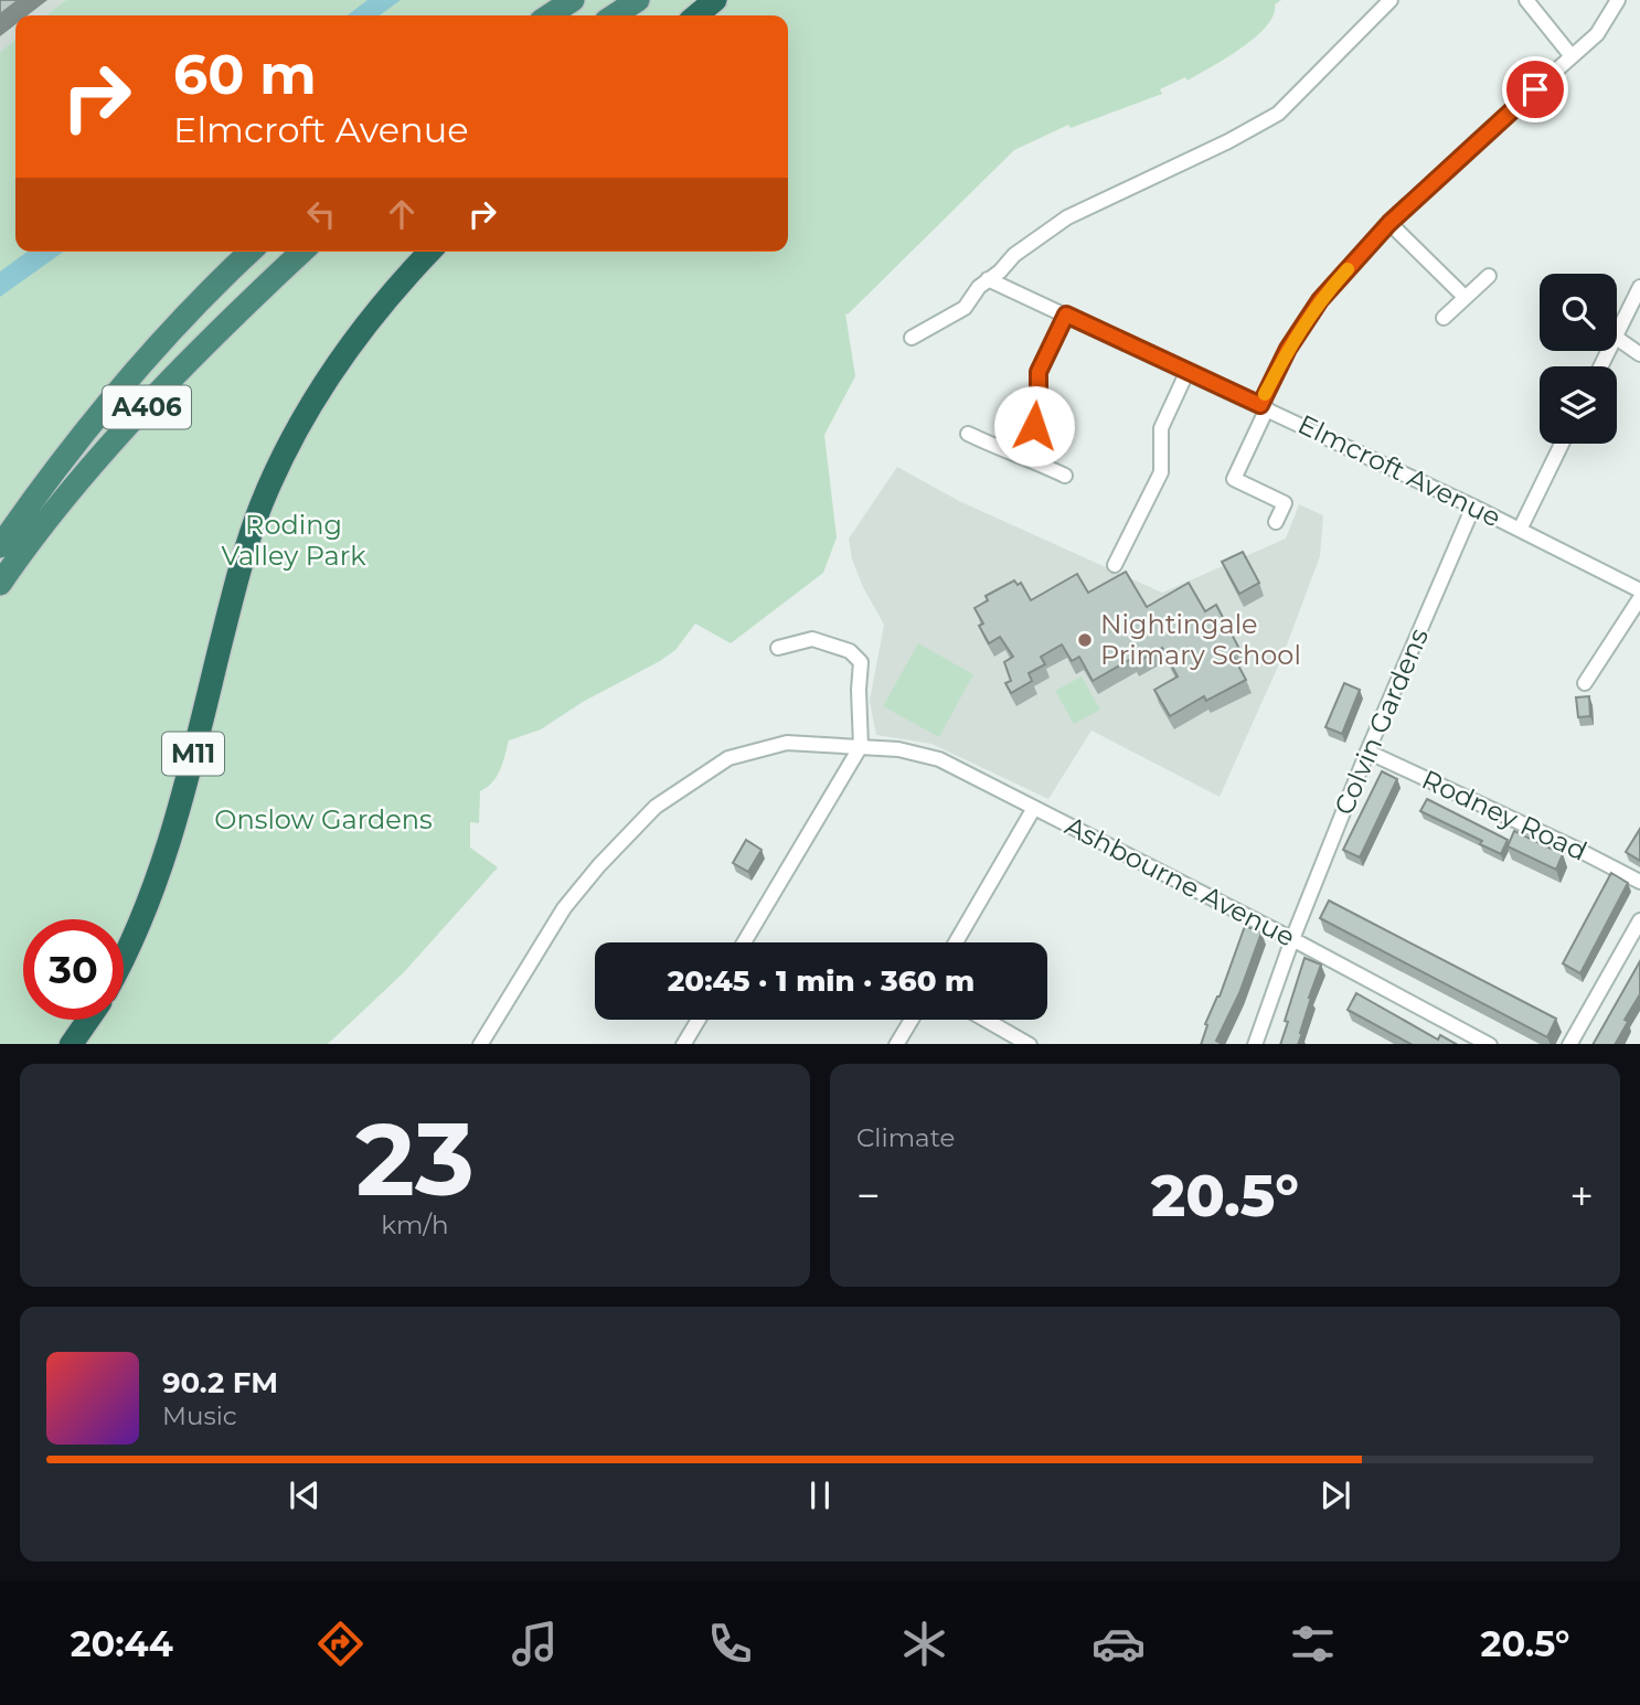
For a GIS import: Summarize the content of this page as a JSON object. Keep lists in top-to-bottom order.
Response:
{
  "streets": {
    "highway": ["A406", "M11"],
    "street": [
      "Elmcroft Avenue",
      "Colvin Gardens",
      "Rodney Road",
      "Ashbourne Avenue"
    ]
  },
  "crossings": [
    ["Elmcroft Avenue", "Colvin Gardens"],
    ["Colvin Gardens", "Rodney Road"],
    ["Colvin Gardens", "Ashbourne Avenue"]
  ],
  "parks": ["Roding Valley Park", "Onslow Gardens"],
  "places": ["Nightingale Primary School"],
  "page": {
    "turn": ["60 m", "Elmcroft Avenue"],
    "limit": "30",
    "trip": "20:45 · 1 min · 360 m",
    "tile": [
      ["23", "km/h"],
      "Climate"
    ],
    "heat": ["−", "20.5°", "+"],
    "song": ["90.2 FM", "Music"],
    "tabs": ["20:44", "20.5°"]
  }
}
